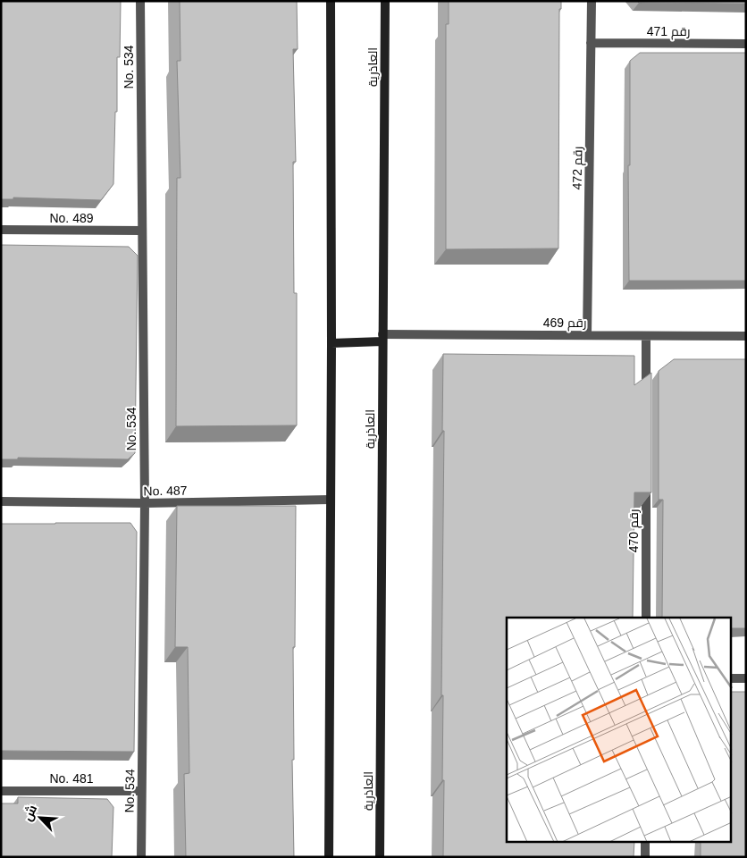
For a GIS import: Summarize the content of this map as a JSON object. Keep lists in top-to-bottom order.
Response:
{
  "streets": {
    "street": [
      "رقم 471",
      "No. 534",
      "العاذرية",
      "رقم 472",
      "No. 489",
      "رقم 469",
      "No. 487",
      "رقم 470",
      "No. 481"
    ]
  },
  "crossings": [
    ["رقم 471", "رقم 472"],
    ["No. 534", "No. 489"],
    ["No. 534", "No. 487"],
    ["No. 534", "No. 481"],
    ["العاذرية", "رقم 469"],
    ["رقم 472", "رقم 469"]
  ],
  "north": "top left"
}
